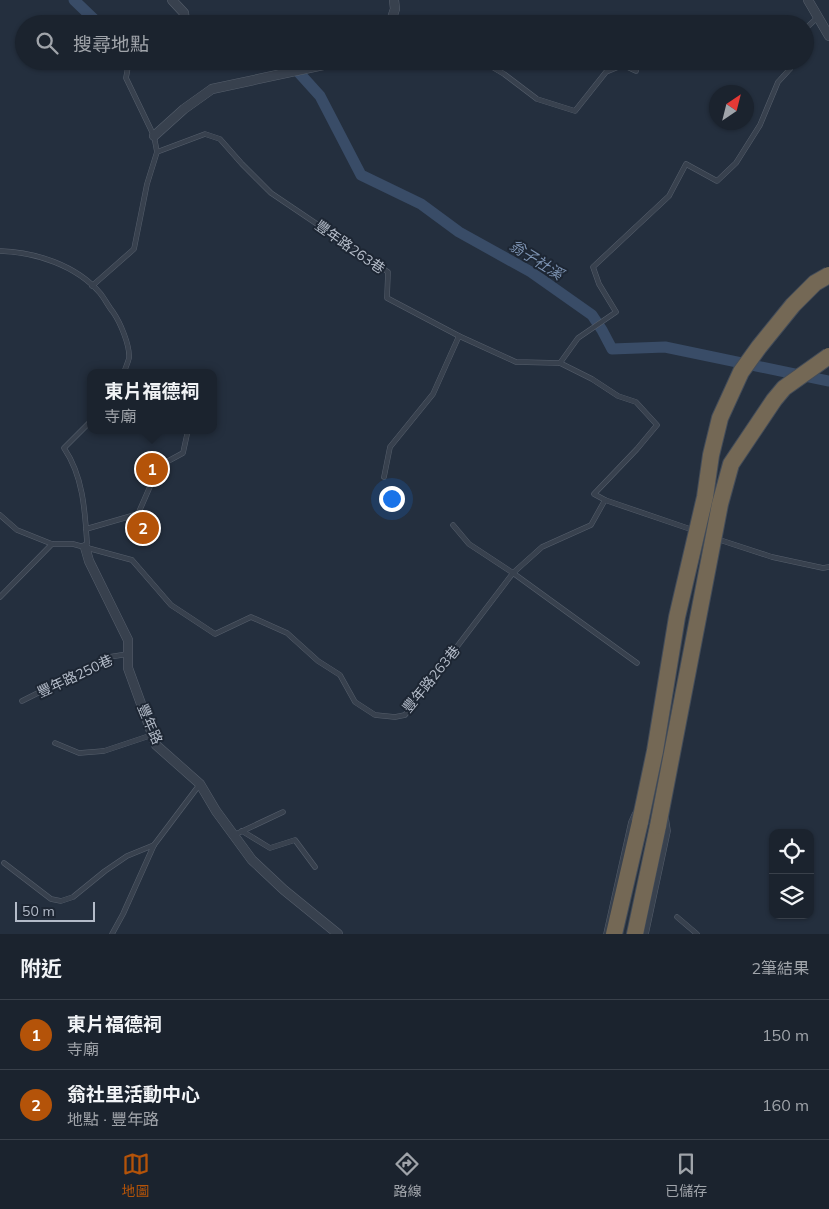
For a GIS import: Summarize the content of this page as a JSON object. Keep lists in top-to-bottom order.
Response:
{
  "streets": {
    "street": ["豐年路"],
    "lane": ["豐年路263巷", "豐年路250巷"]
  },
  "crossings": [
    ["豐年路263巷", "豐年路"],
    ["豐年路250巷", "豐年路"]
  ],
  "water": ["翁子社溪"],
  "scale_bar": "50 m",
  "north": "top right",
  "page": {
    "search": "搜尋地點",
    "popup": ["東片福德祠", "寺廟"],
    "pins": ["1", "2"],
    "scale": "50 m",
    "heading": ["附近", "2筆結果"],
    "list": [
      {
        "mark": "1",
        "name": "東片福德祠",
        "note": "寺廟",
        "value": "150 m"
      },
      {
        "mark": "2",
        "name": "翁社里活動中心",
        "note": "地點 · 豐年路",
        "value": "160 m"
      }
    ],
    "nav": ["地圖", "路線", "已儲存"]
  }
}
